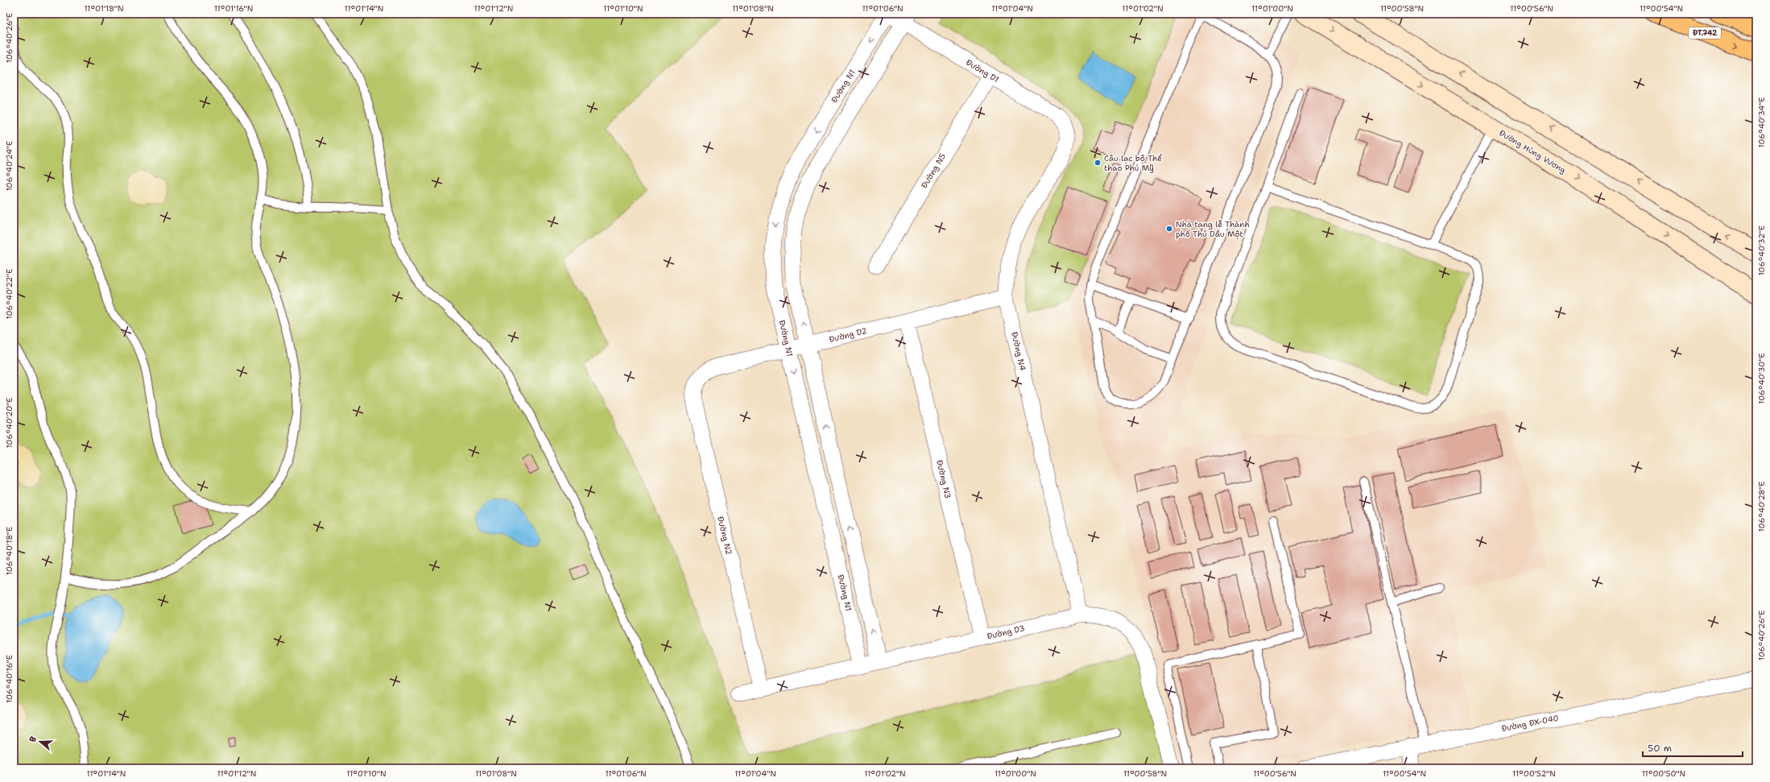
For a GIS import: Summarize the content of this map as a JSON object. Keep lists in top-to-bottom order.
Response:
{
  "streets": {
    "main road": ["ĐT.742", "Đường Hùng Vương"],
    "street": [
      "Đường D1",
      "Đường N1",
      "Đường N5",
      "Đường D2",
      "Đường N4",
      "Đường N3",
      "Đường N2",
      "Đường D3",
      "Đường ĐX-040"
    ]
  },
  "crossings": [
    ["Đường D1", "Đường N1"],
    ["Đường D1", "Đường N5"],
    ["Đường D1", "Đường N4"],
    ["Đường N1", "Đường D2"],
    ["Đường N1", "Đường D3"],
    ["Đường D2", "Đường N4"],
    ["Đường D2", "Đường N3"],
    ["Đường D2", "Đường N2"],
    ["Đường N4", "Đường D3"],
    ["Đường N3", "Đường D3"],
    ["Đường N2", "Đường D3"]
  ],
  "places": ["Câu lạc bộ Thể thao Phú Mỹ", "Nhà tang lễ Thành phố Thủ Dầu Một"],
  "scale_bar": "50 m",
  "north": "left",
  "coordinates": [
    "11°01'18\"N",
    "11°01'16\"N",
    "11°01'14\"N",
    "11°01'12\"N",
    "11°01'10\"N",
    "11°01'08\"N",
    "11°01'06\"N",
    "11°01'04\"N",
    "11°01'02\"N",
    "11°01'00\"N",
    "11°00'58\"N",
    "11°00'56\"N",
    "11°00'54\"N",
    "106°40'26\"E",
    "106°40'34\"E",
    "106°40'24\"E",
    "106°40'32\"E",
    "106°40'22\"E",
    "106°40'30\"E",
    "106°40'20\"E",
    "106°40'28\"E",
    "106°40'18\"E",
    "106°40'16\"E",
    "11°00'52\"N",
    "11°00'50\"N"
  ]
}
